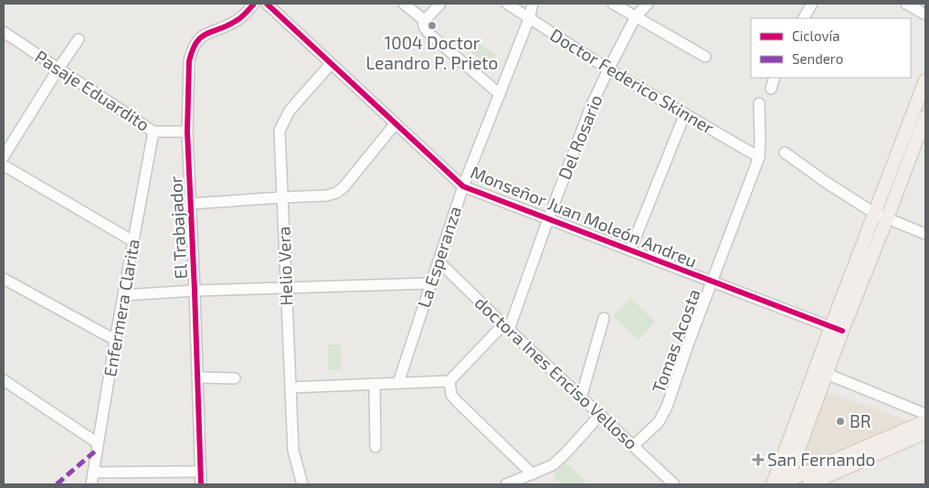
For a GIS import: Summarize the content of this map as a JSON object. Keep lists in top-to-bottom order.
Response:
{
  "streets": {
    "street": [
      "Doctor Federico Skinner",
      "Pasaje Eduardito",
      "Del Rosario",
      "Monseñor Juan Moleón Andreu",
      "El Trabajador",
      "La Esperanza",
      "Helio Vera",
      "Enfermera Clarita",
      "Tomas Acosta",
      "doctora Ines Enciso Velloso"
    ]
  },
  "crossings": [
    ["Doctor Federico Skinner", "Del Rosario"],
    ["Doctor Federico Skinner", "La Esperanza"],
    ["Doctor Federico Skinner", "Tomas Acosta"],
    ["Pasaje Eduardito", "El Trabajador"],
    ["Pasaje Eduardito", "Enfermera Clarita"],
    ["Del Rosario", "Monseñor Juan Moleón Andreu"],
    ["Del Rosario", "doctora Ines Enciso Velloso"],
    ["Monseñor Juan Moleón Andreu", "La Esperanza"],
    ["Monseñor Juan Moleón Andreu", "Helio Vera"],
    ["Monseñor Juan Moleón Andreu", "Tomas Acosta"],
    ["La Esperanza", "doctora Ines Enciso Velloso"],
    ["Tomas Acosta", "doctora Ines Enciso Velloso"]
  ],
  "places": {
    "other": ["1004 Doctor Leandro P. Prieto", "BR"],
    "health": ["San Fernando"]
  },
  "legend": ["Ciclovía", "Sendero"]
}
